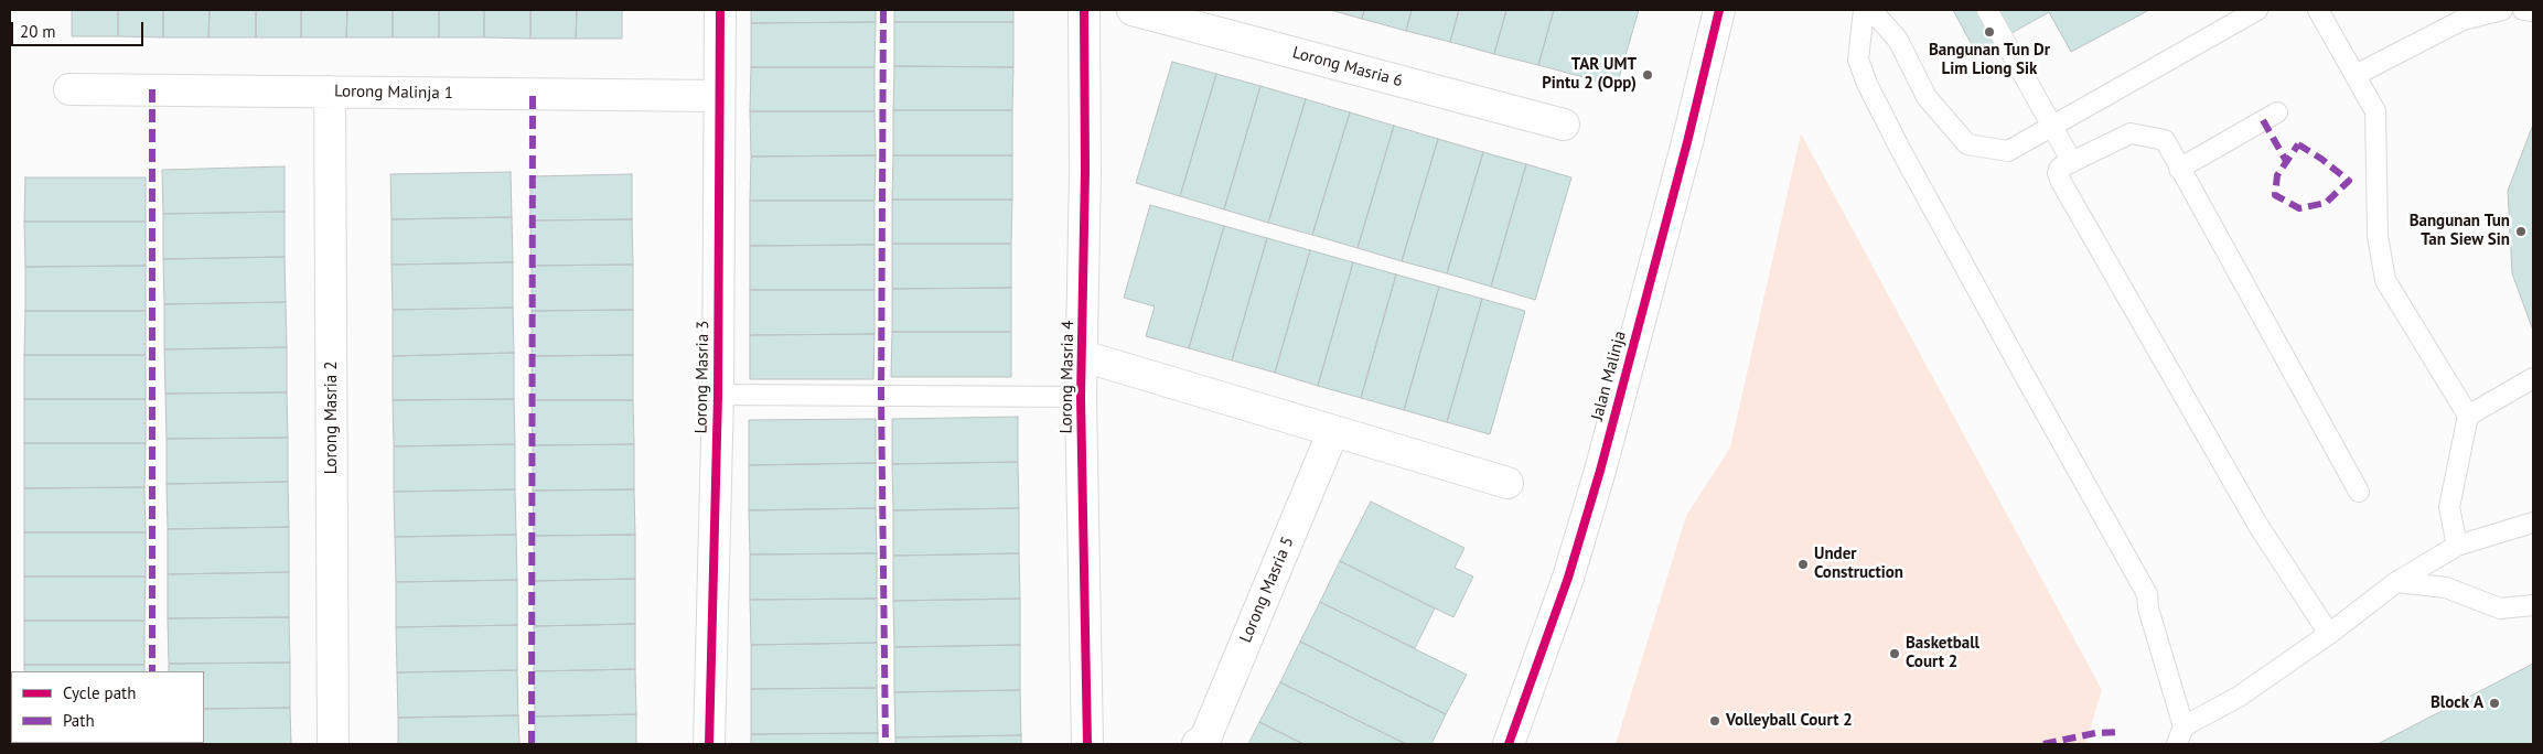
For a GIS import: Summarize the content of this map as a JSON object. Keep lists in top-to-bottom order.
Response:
{
  "streets": {
    "street": [
      "Lorong Masria 6",
      "Lorong Malinja 1",
      "Jalan Malinja",
      "Lorong Masria 3",
      "Lorong Masria 4",
      "Lorong Masria 2",
      "Lorong Masria 5"
    ]
  },
  "crossings": [
    ["Lorong Malinja 1", "Lorong Masria 3"],
    ["Lorong Malinja 1", "Lorong Masria 2"]
  ],
  "places": [
    "Bangunan Tun Dr Lim Liong Sik",
    "TAR UMT Pintu 2 (Opp)",
    "Bangunan Tun Tan Siew Sin",
    "Under Construction",
    "Basketball Court 2",
    "Block A",
    "Volleyball Court 2"
  ],
  "legend": ["Cycle path", "Path"],
  "scale_bar": "20 m"
}
